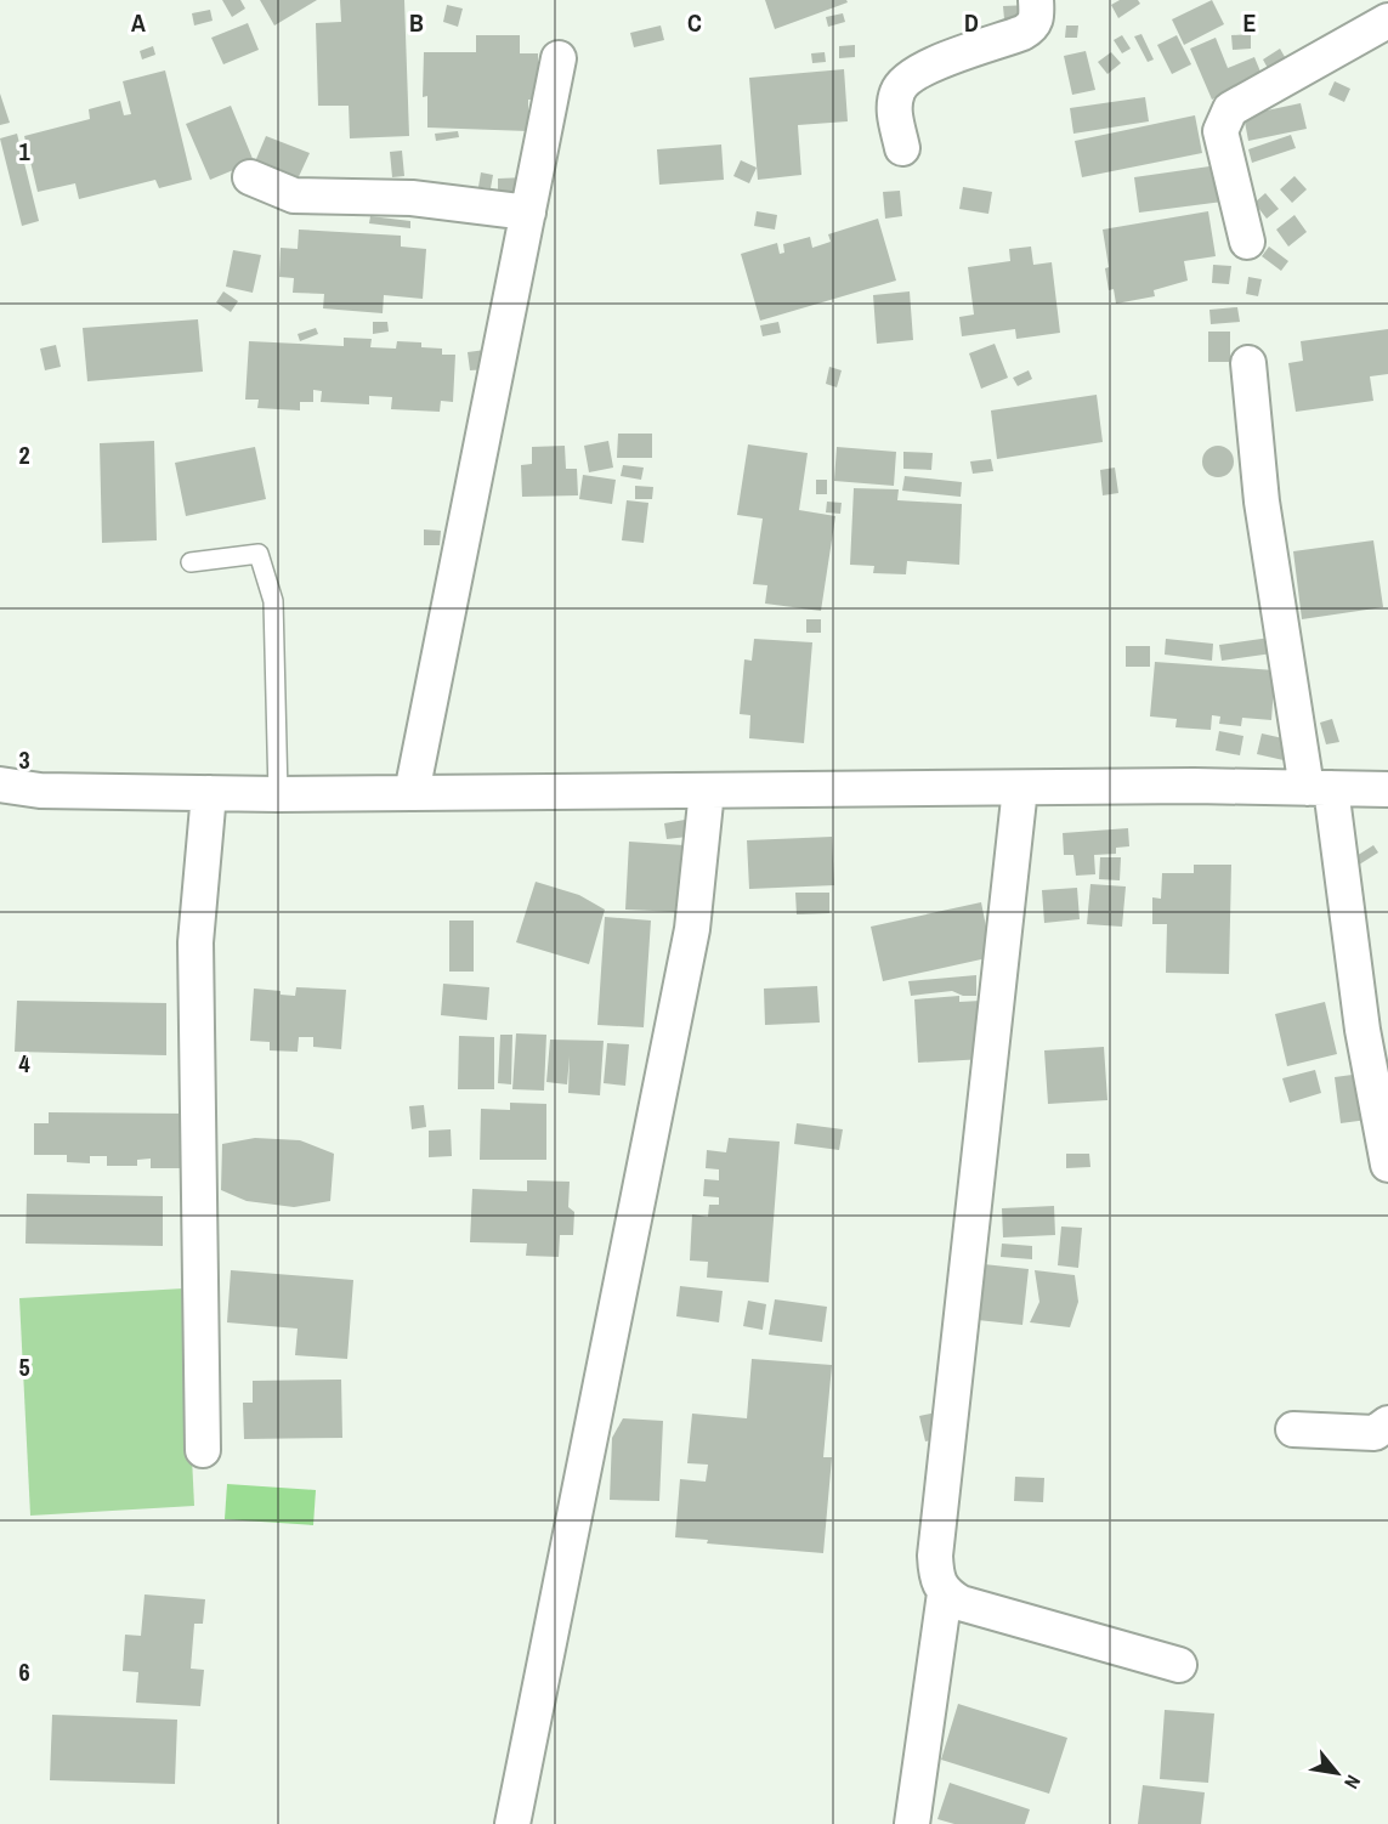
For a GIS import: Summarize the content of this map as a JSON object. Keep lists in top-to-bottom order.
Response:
{
  "north": "bottom right",
  "grid": {
    "columns": [
      "A",
      "B",
      "C",
      "D",
      "E"
    ],
    "rows": [
      "1",
      "2",
      "3",
      "4",
      "5",
      "6"
    ]
  }
}
